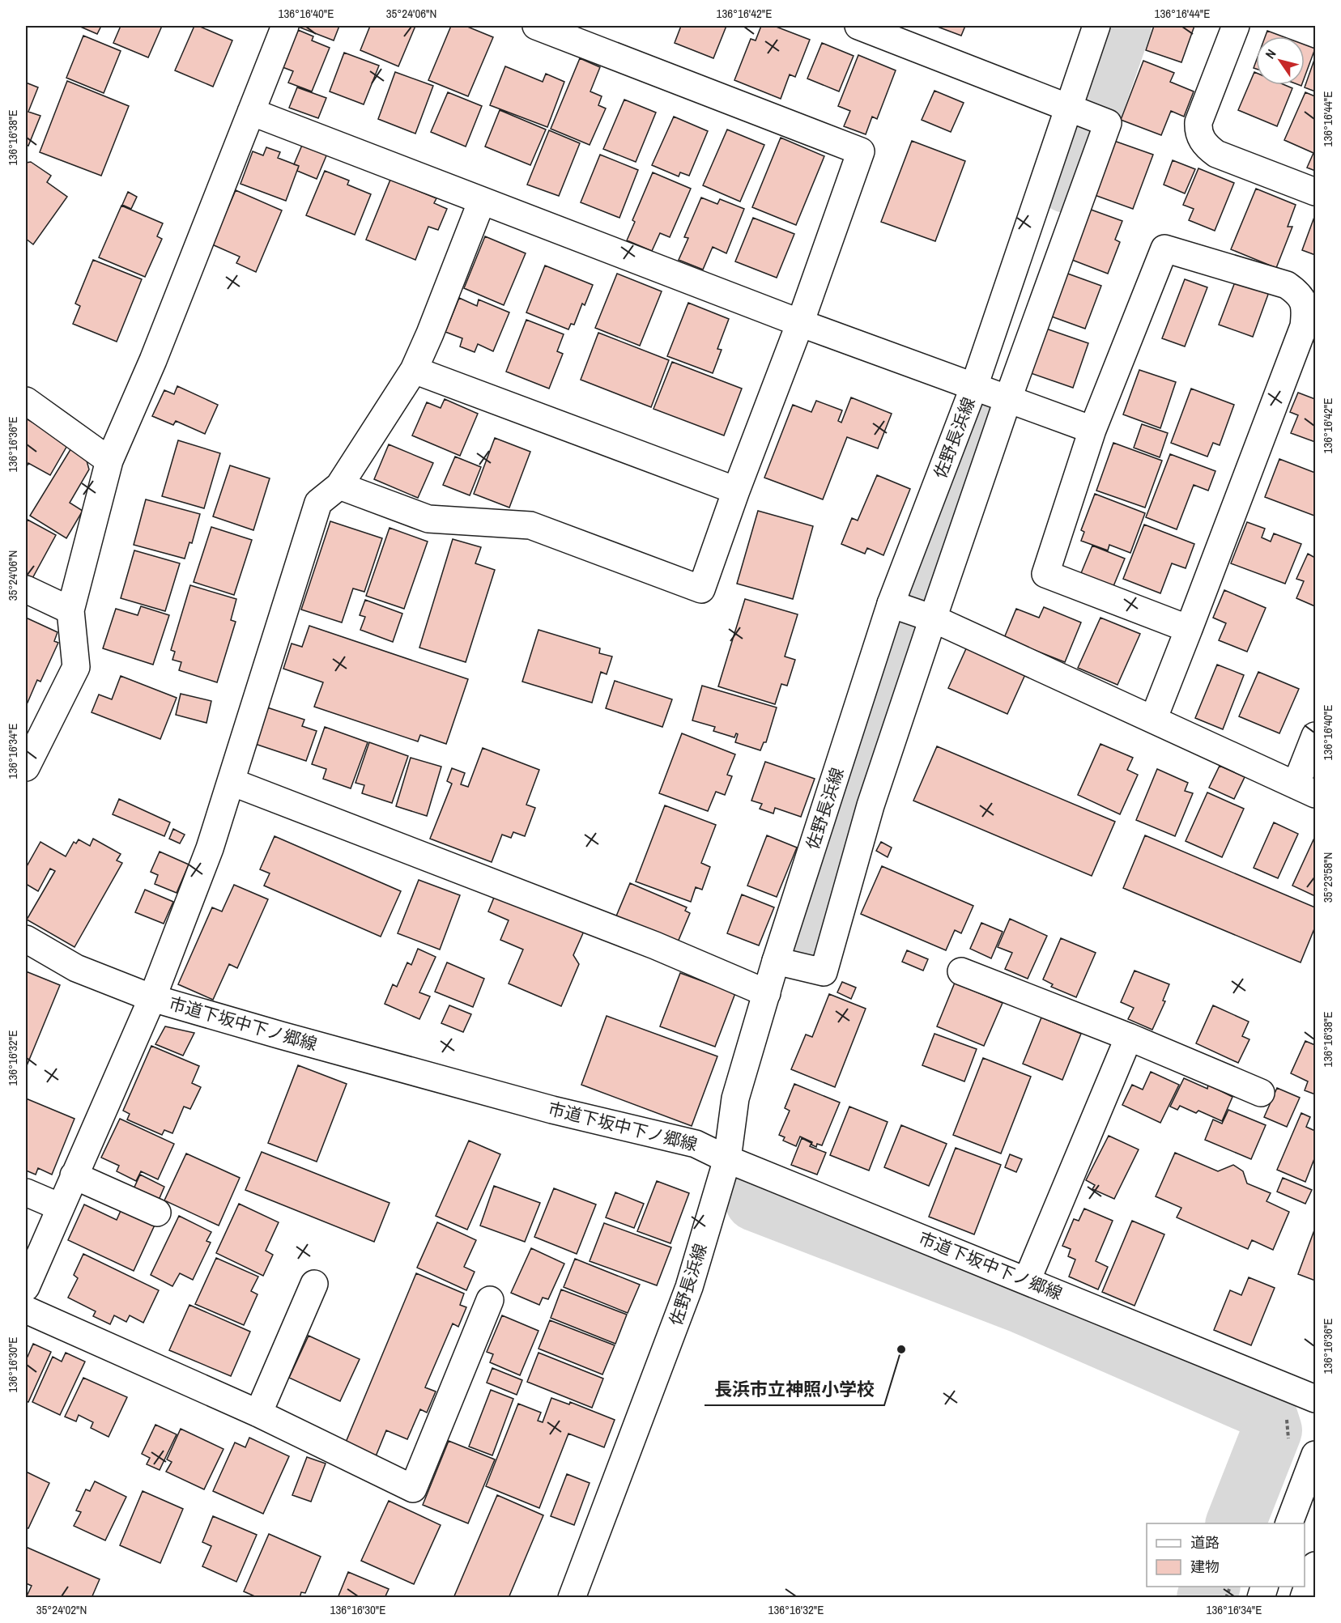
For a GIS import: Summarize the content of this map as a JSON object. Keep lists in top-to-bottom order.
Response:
{
  "streets": {
    "main road": ["佐野長浜線", "市道下坂中下ノ郷線"]
  },
  "crossings": [
    ["佐野長浜線", "市道下坂中下ノ郷線"]
  ],
  "places": ["長浜市立神照小学校"],
  "legend": ["道路", "建物"],
  "north": "top left",
  "coordinates": [
    "136°16'40\"E",
    "35°24'06\"N",
    "136°16'42\"E",
    "136°16'44\"E",
    "136°16'38\"E",
    "136°16'36\"E",
    "136°16'34\"E",
    "35°23'58\"N",
    "136°16'32\"E",
    "136°16'30\"E",
    "35°24'02\"N"
  ]
}
